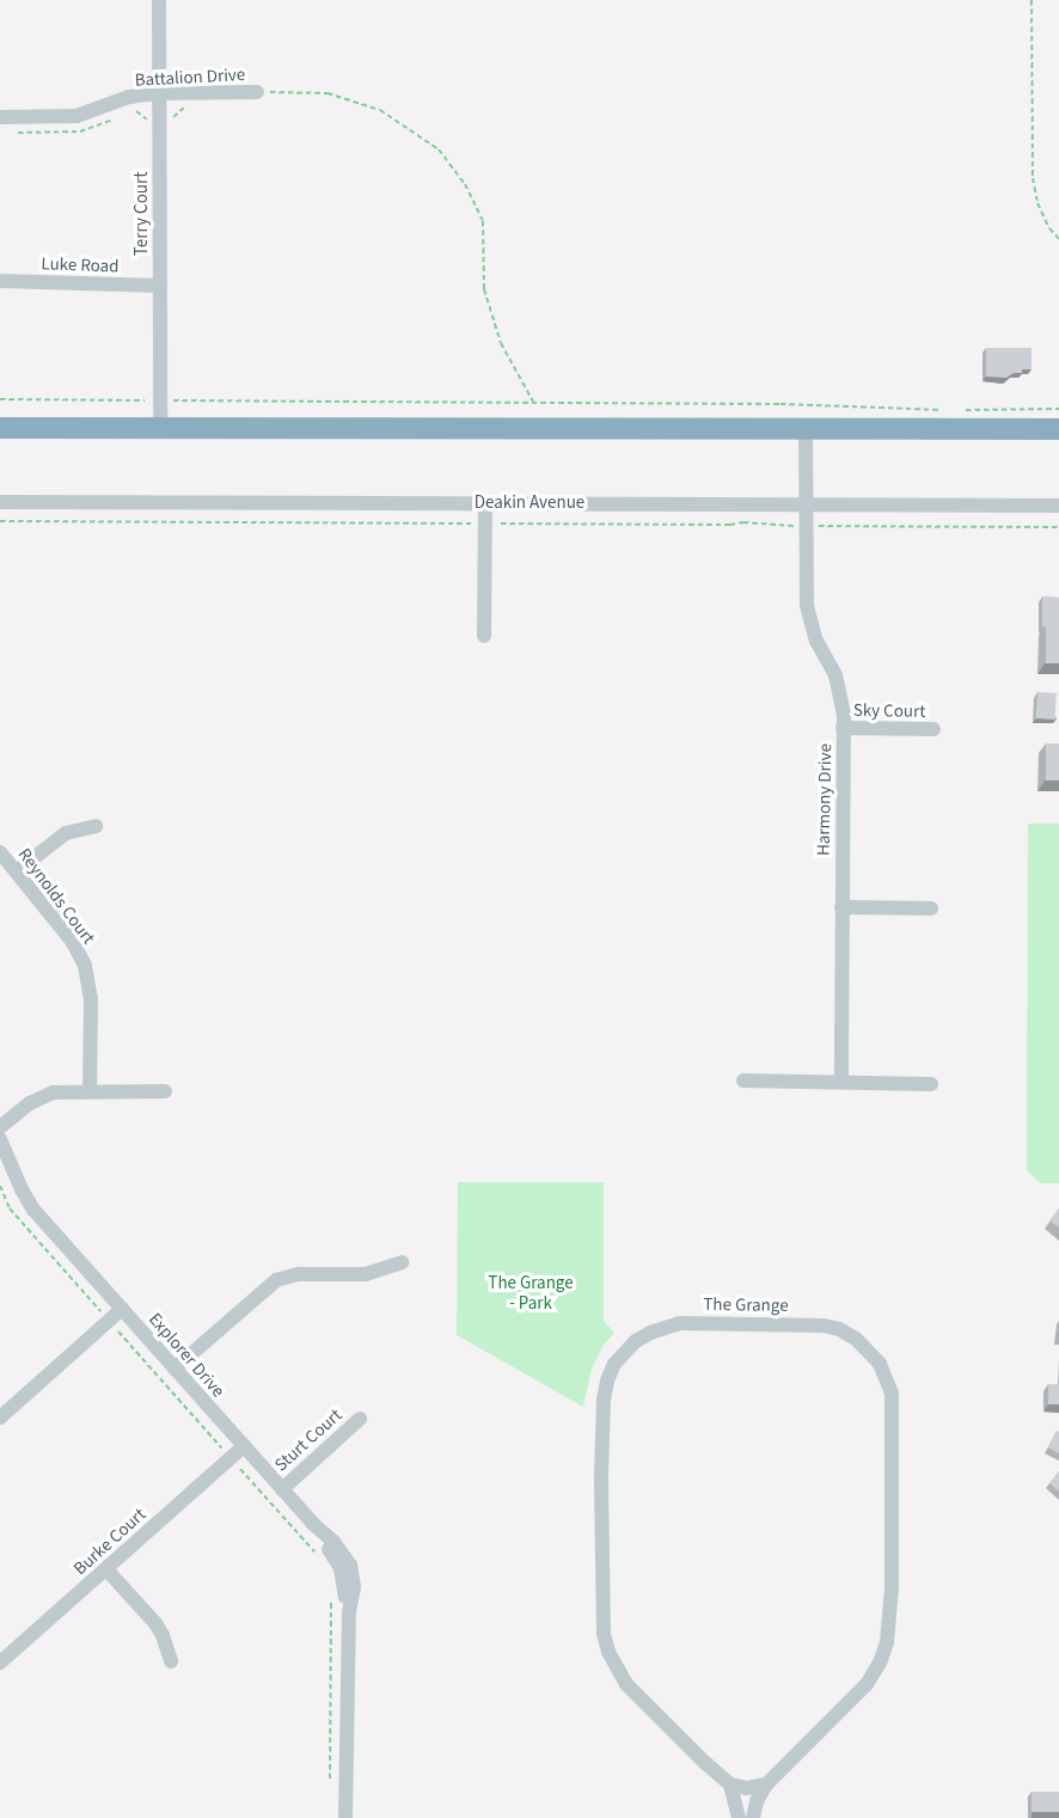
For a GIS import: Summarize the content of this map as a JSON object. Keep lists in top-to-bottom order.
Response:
{
  "streets": {
    "street": [
      "Battalion Drive",
      "Terry Court",
      "Luke Road",
      "Deakin Avenue",
      "Sky Court",
      "Harmony Drive",
      "Reynolds Court",
      "The Grange",
      "Explorer Drive",
      "Sturt Court",
      "Burke Court"
    ]
  },
  "crossings": [
    ["Battalion Drive", "Terry Court"],
    ["Terry Court", "Luke Road"],
    ["Deakin Avenue", "Harmony Drive"],
    ["Sky Court", "Harmony Drive"],
    ["Explorer Drive", "Sturt Court"],
    ["Explorer Drive", "Burke Court"]
  ],
  "parks": ["The Grange - Park"]
}
